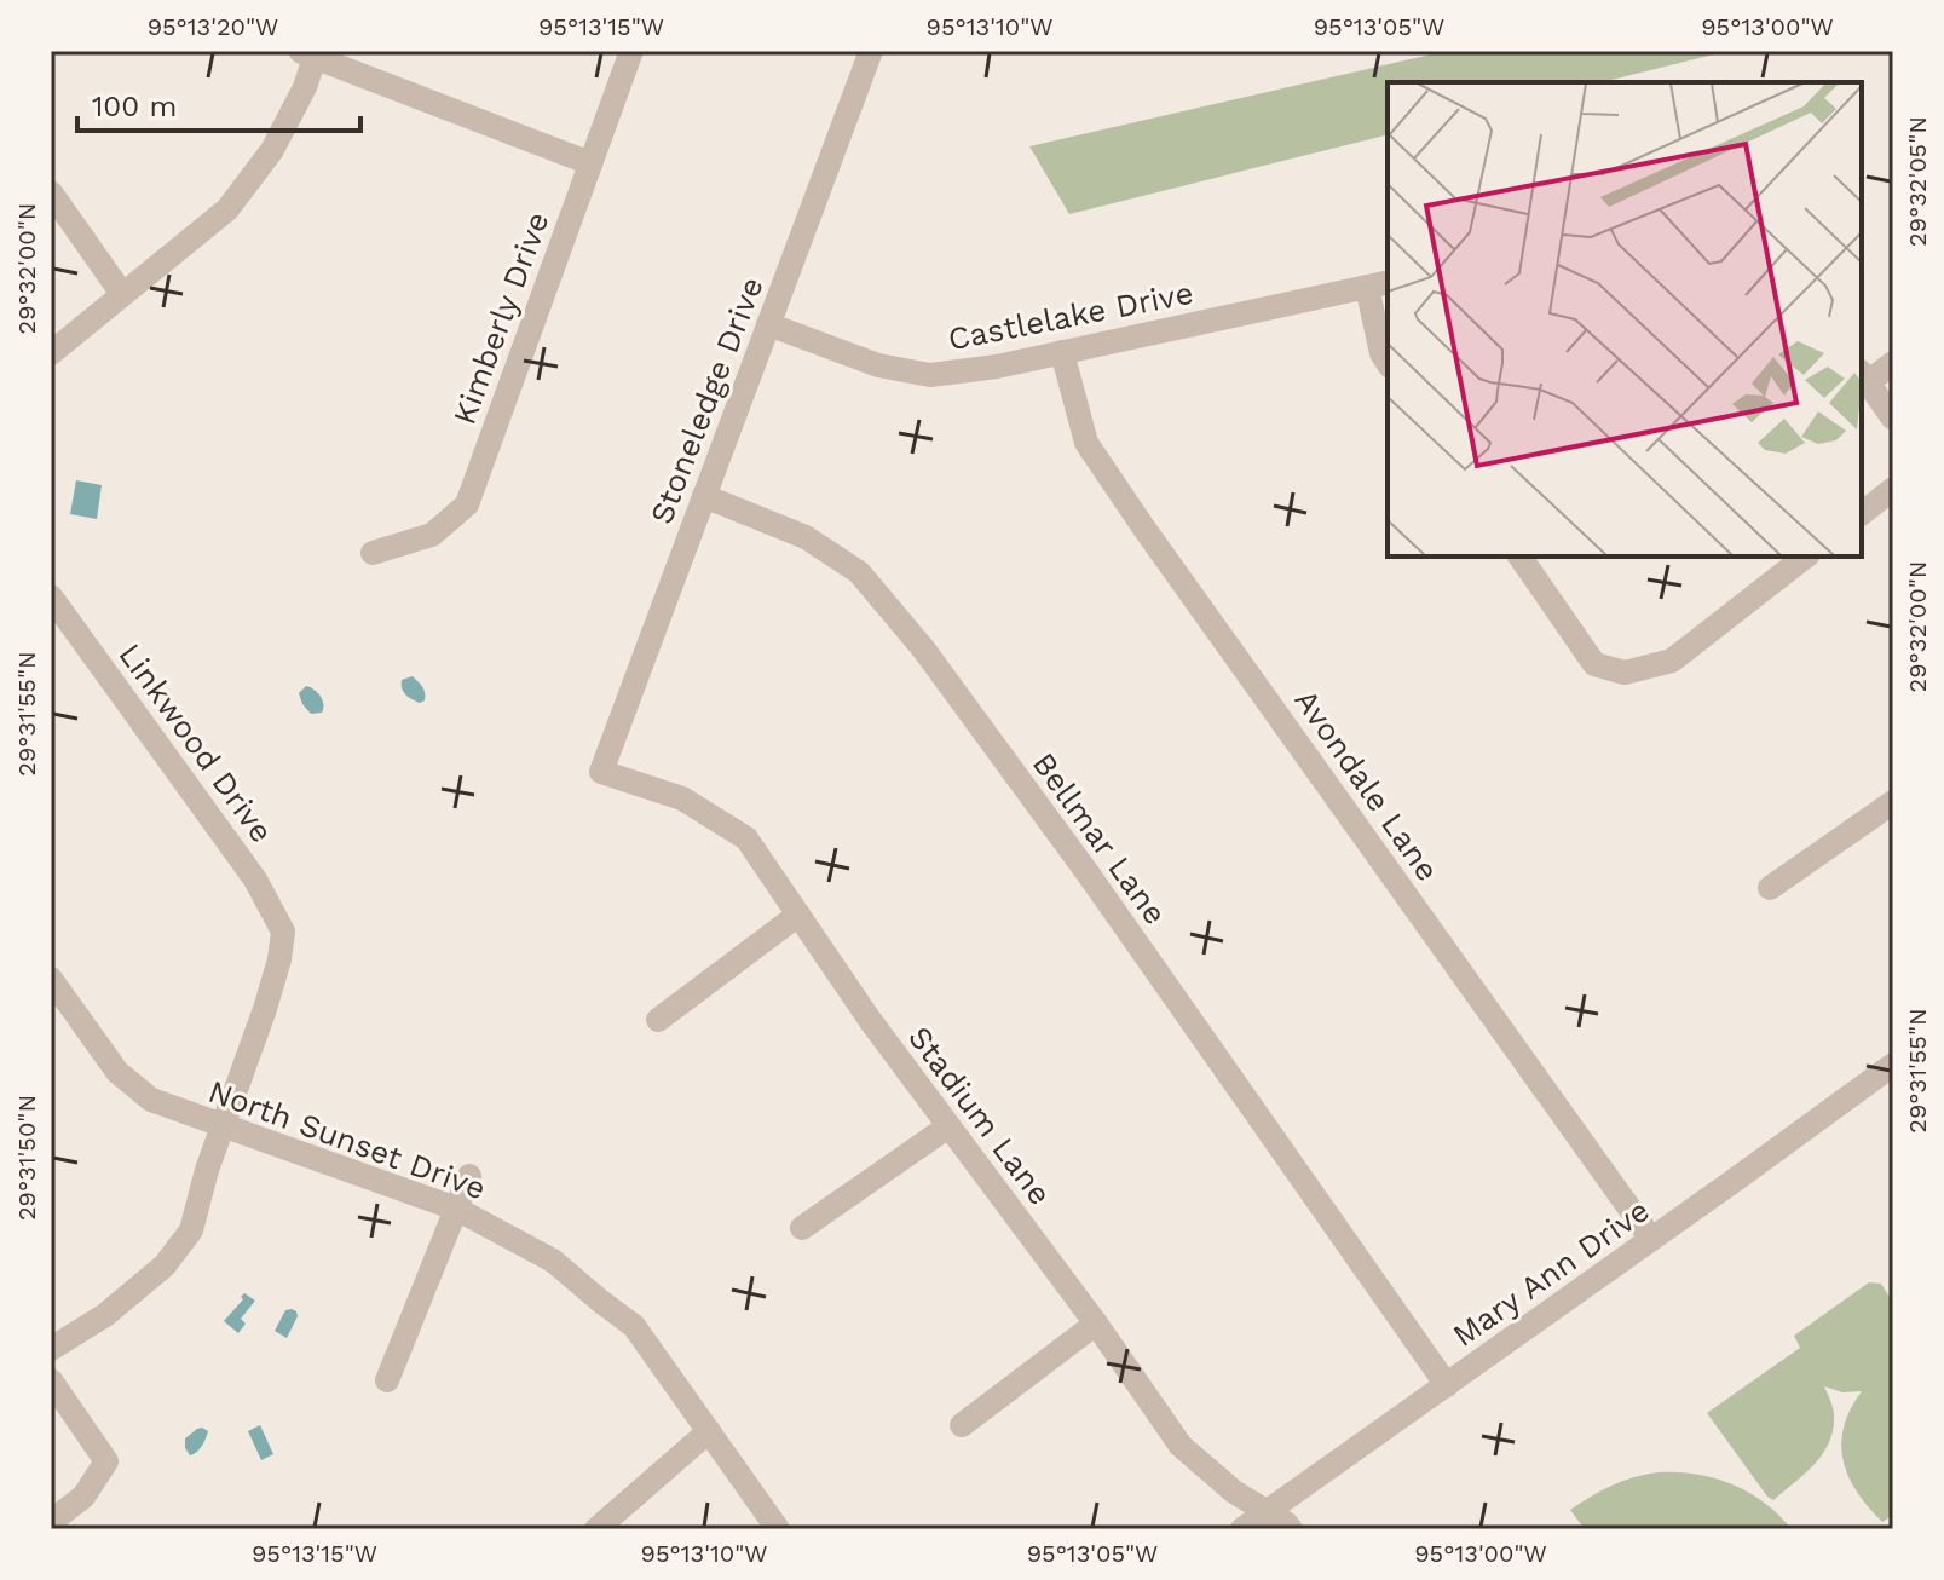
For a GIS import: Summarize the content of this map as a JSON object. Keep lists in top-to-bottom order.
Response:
{
  "streets": {
    "street": [
      "Castlelake Drive",
      "Kimberly Drive",
      "Stoneledge Drive",
      "Linkwood Drive",
      "Avondale Lane",
      "Bellmar Lane",
      "Stadium Lane",
      "North Sunset Drive",
      "Mary Ann Drive"
    ]
  },
  "crossings": [
    ["Castlelake Drive", "Stoneledge Drive"],
    ["Castlelake Drive", "Avondale Lane"],
    ["Stoneledge Drive", "Bellmar Lane"],
    ["Stoneledge Drive", "Stadium Lane"],
    ["Linkwood Drive", "North Sunset Drive"],
    ["Avondale Lane", "Mary Ann Drive"],
    ["Bellmar Lane", "Mary Ann Drive"],
    ["Stadium Lane", "Mary Ann Drive"]
  ],
  "scale_bar": "100 m",
  "coordinates": [
    "95°13'20\"W",
    "95°13'15\"W",
    "95°13'10\"W",
    "95°13'05\"W",
    "95°13'00\"W",
    "29°32'05\"N",
    "29°32'00\"N",
    "29°31'55\"N",
    "29°31'50\"N"
  ]
}
